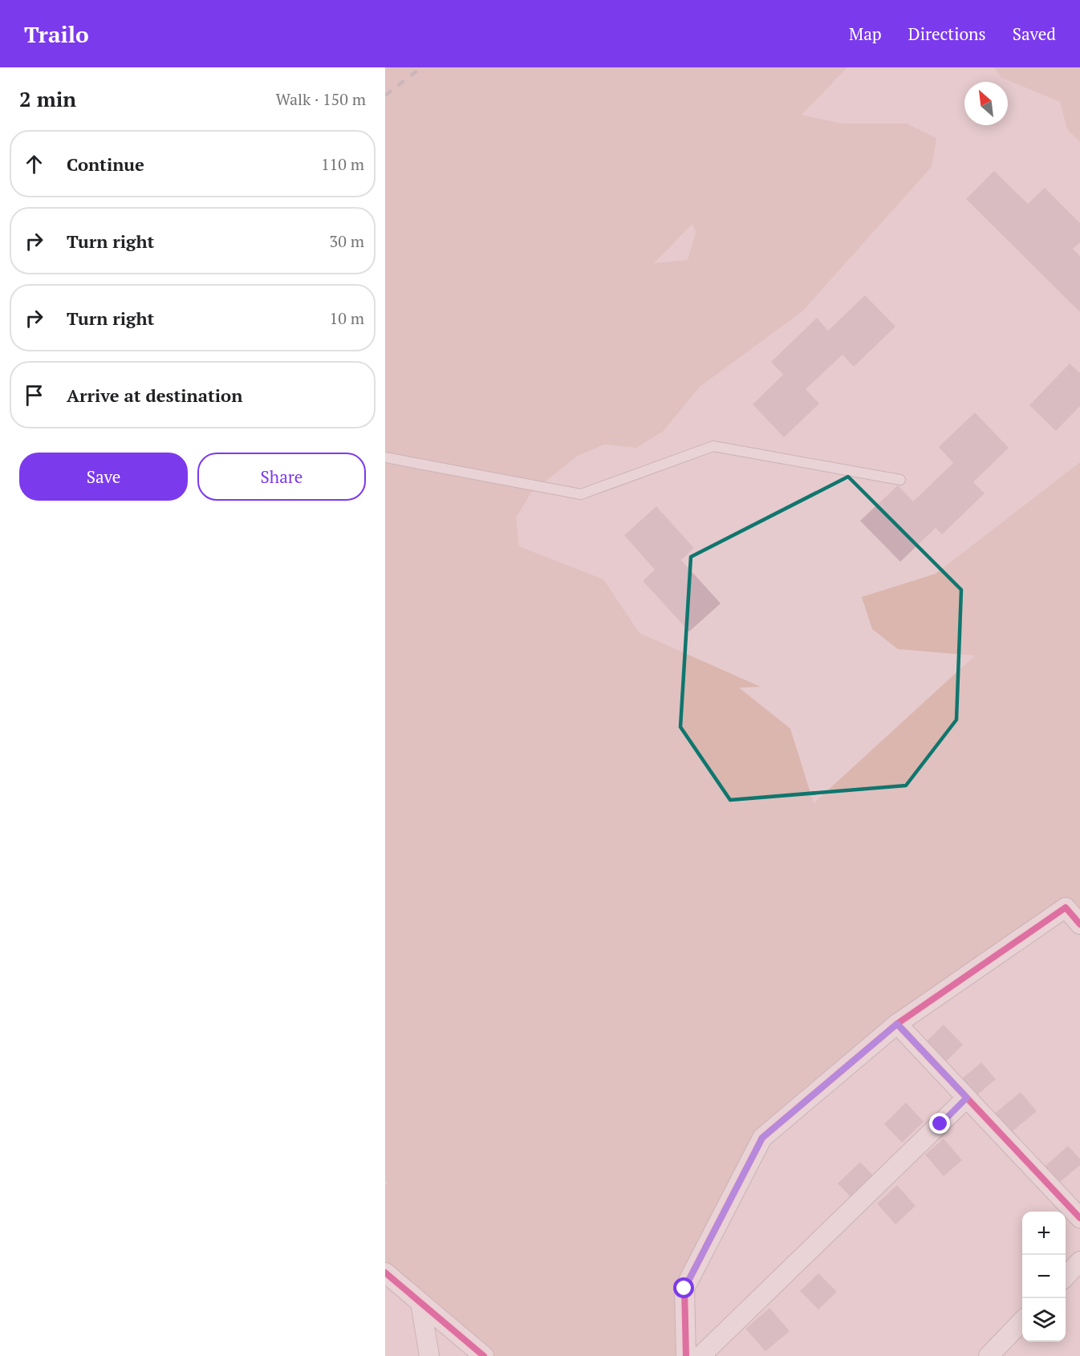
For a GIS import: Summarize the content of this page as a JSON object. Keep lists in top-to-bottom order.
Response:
{
  "north": "top left",
  "page": {
    "header": "Trailo",
    "nav": ["Map", "Directions", "Saved"],
    "heading": ["2 min", "Walk · 150 m"],
    "list": [
      ["Continue", "110 m"],
      ["Turn right", "30 m"],
      ["Turn right", "10 m"],
      "Arrive at destination"
    ],
    "buttons": ["Save", "Share"],
    "map_buttons": ["+", "−"]
  }
}
